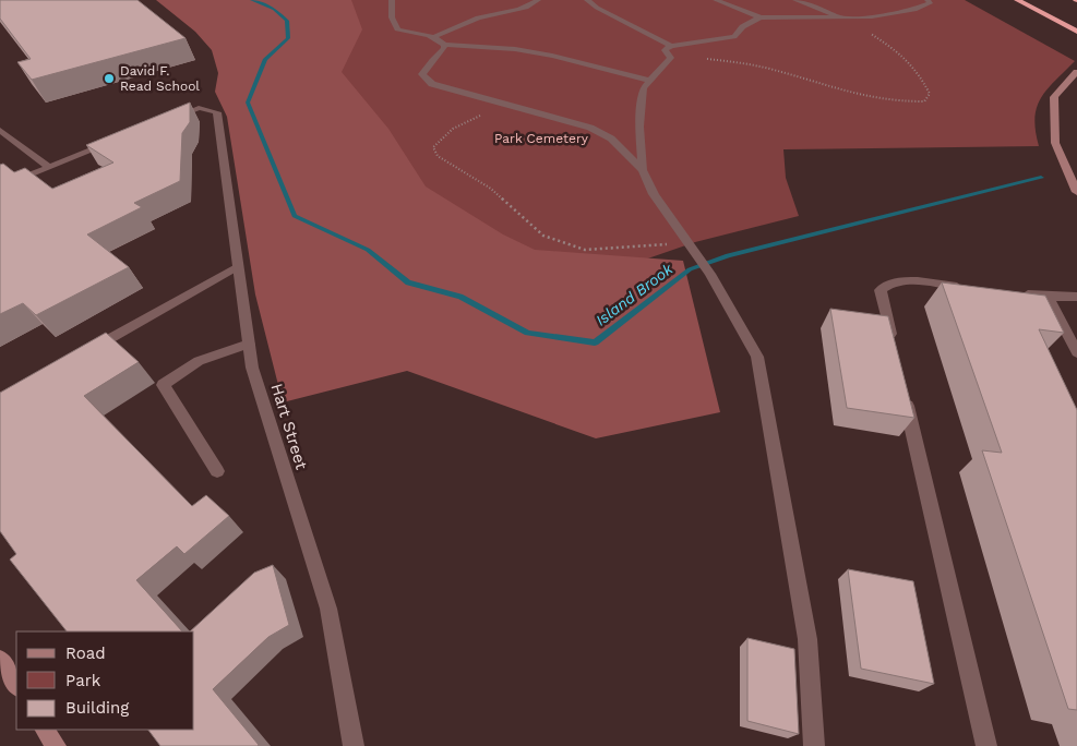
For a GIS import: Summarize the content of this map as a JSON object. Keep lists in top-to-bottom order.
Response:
{
  "streets": {
    "street": ["Hart Street"]
  },
  "water": ["Island Brook"],
  "parks": ["Park Cemetery"],
  "places": ["David F. Read School"],
  "legend": ["Road", "Park", "Building"]
}
